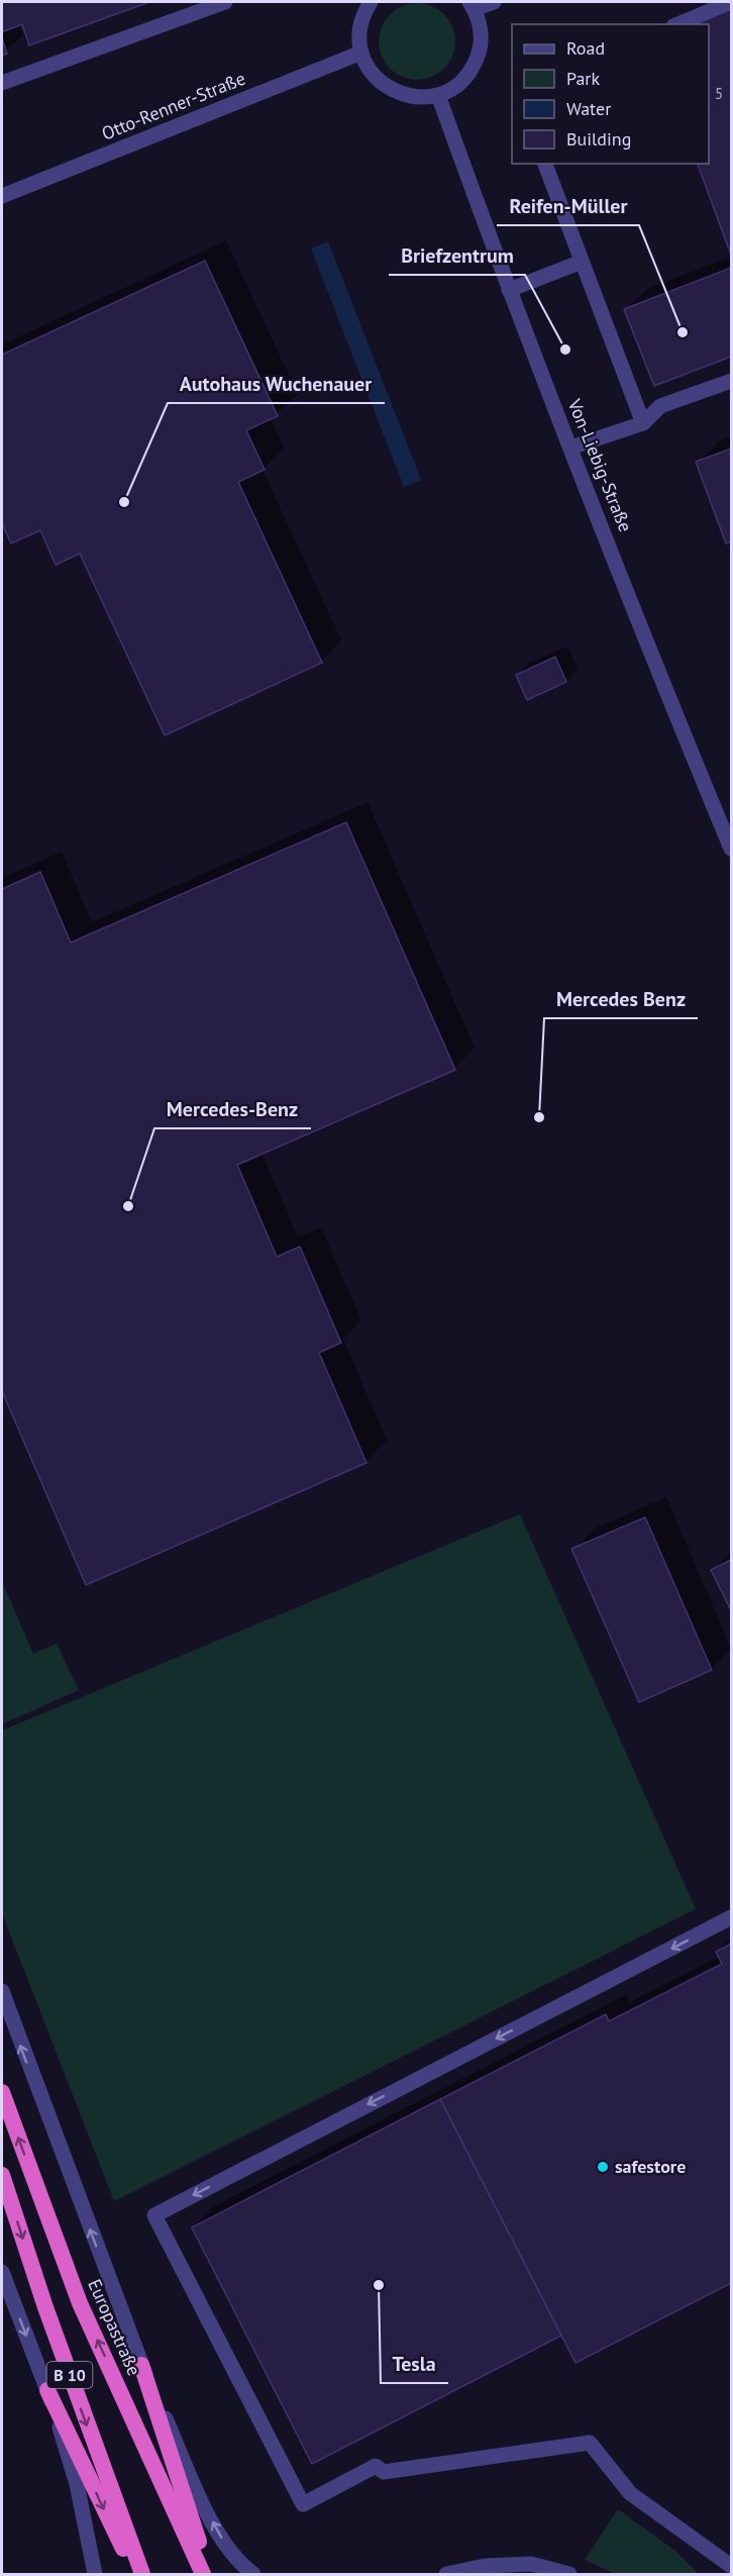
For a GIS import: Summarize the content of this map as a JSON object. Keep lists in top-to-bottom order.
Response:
{
  "streets": {
    "highway": ["Europastraße", "B 10"],
    "street": ["Otto-Renner-Straße", "Von-Liebig-Straße"]
  },
  "one_way": ["Europastraße"],
  "places": [
    "Reifen-Müller",
    "Briefzentrum",
    "Autohaus Wuchenauer",
    "Mercedes Benz",
    "Mercedes-Benz",
    "safestore",
    "Tesla"
  ],
  "house_numbers": ["5"],
  "legend": [
    "Road",
    "Park",
    "Water",
    "Building"
  ]
}
